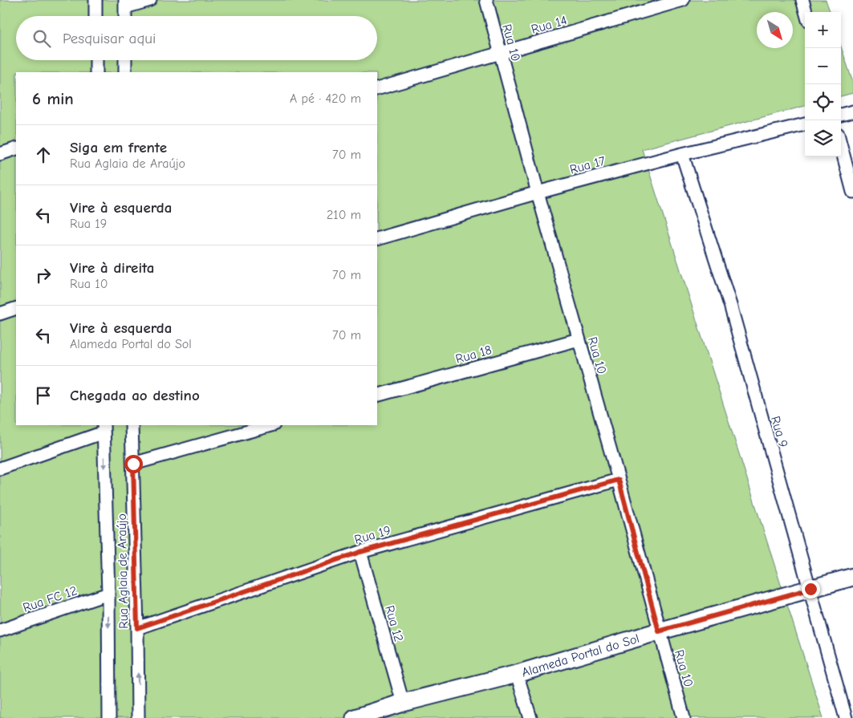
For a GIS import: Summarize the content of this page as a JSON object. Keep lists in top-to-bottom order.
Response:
{
  "streets": {
    "street": [
      "Rua 14",
      "Rua 10",
      "Rua 17",
      "Rua 18",
      "Rua 9",
      "Rua 19",
      "Rua Aglaia de Araújo",
      "Rua FC 12",
      "Rua 12",
      "Alameda Portal do Sol"
    ]
  },
  "crossings": [
    ["Rua 14", "Rua 10"],
    ["Rua 10", "Rua 17"],
    ["Rua 10", "Rua 18"],
    ["Rua 10", "Rua 19"],
    ["Rua 10", "Alameda Portal do Sol"],
    ["Rua 17", "Rua 9"],
    ["Rua 9", "Alameda Portal do Sol"],
    ["Rua 19", "Rua Aglaia de Araújo"],
    ["Rua 19", "Rua 12"],
    ["Rua Aglaia de Araújo", "Rua FC 12"],
    ["Rua 12", "Alameda Portal do Sol"]
  ],
  "north": "bottom right",
  "page": {
    "map_buttons": ["+", "−"],
    "search": "Pesquisar aqui",
    "heading": ["6 min", "A pé · 420 m"],
    "list": [
      ["Siga em frente", "Rua Aglaia de Araújo", "70 m"],
      ["Vire à esquerda", "Rua 19", "210 m"],
      ["Vire à direita", "Rua 10", "70 m"],
      ["Vire à esquerda", "Alameda Portal do Sol", "70 m"],
      "Chegada ao destino"
    ]
  }
}
